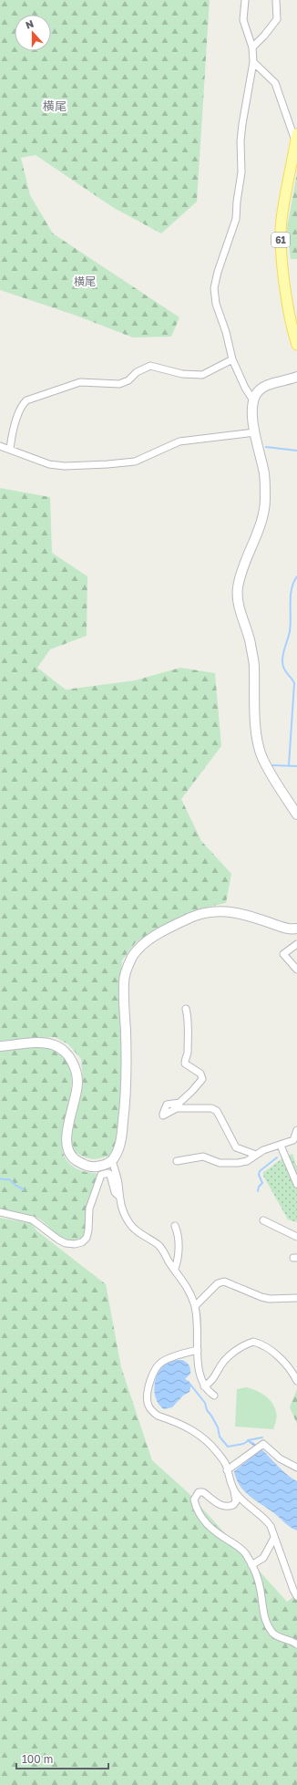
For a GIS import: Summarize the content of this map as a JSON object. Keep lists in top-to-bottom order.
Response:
{
  "streets": {
    "main road": ["61"]
  },
  "districts": ["横尾", "横尾"],
  "scale_bar": "100 m",
  "north": "top"
}
